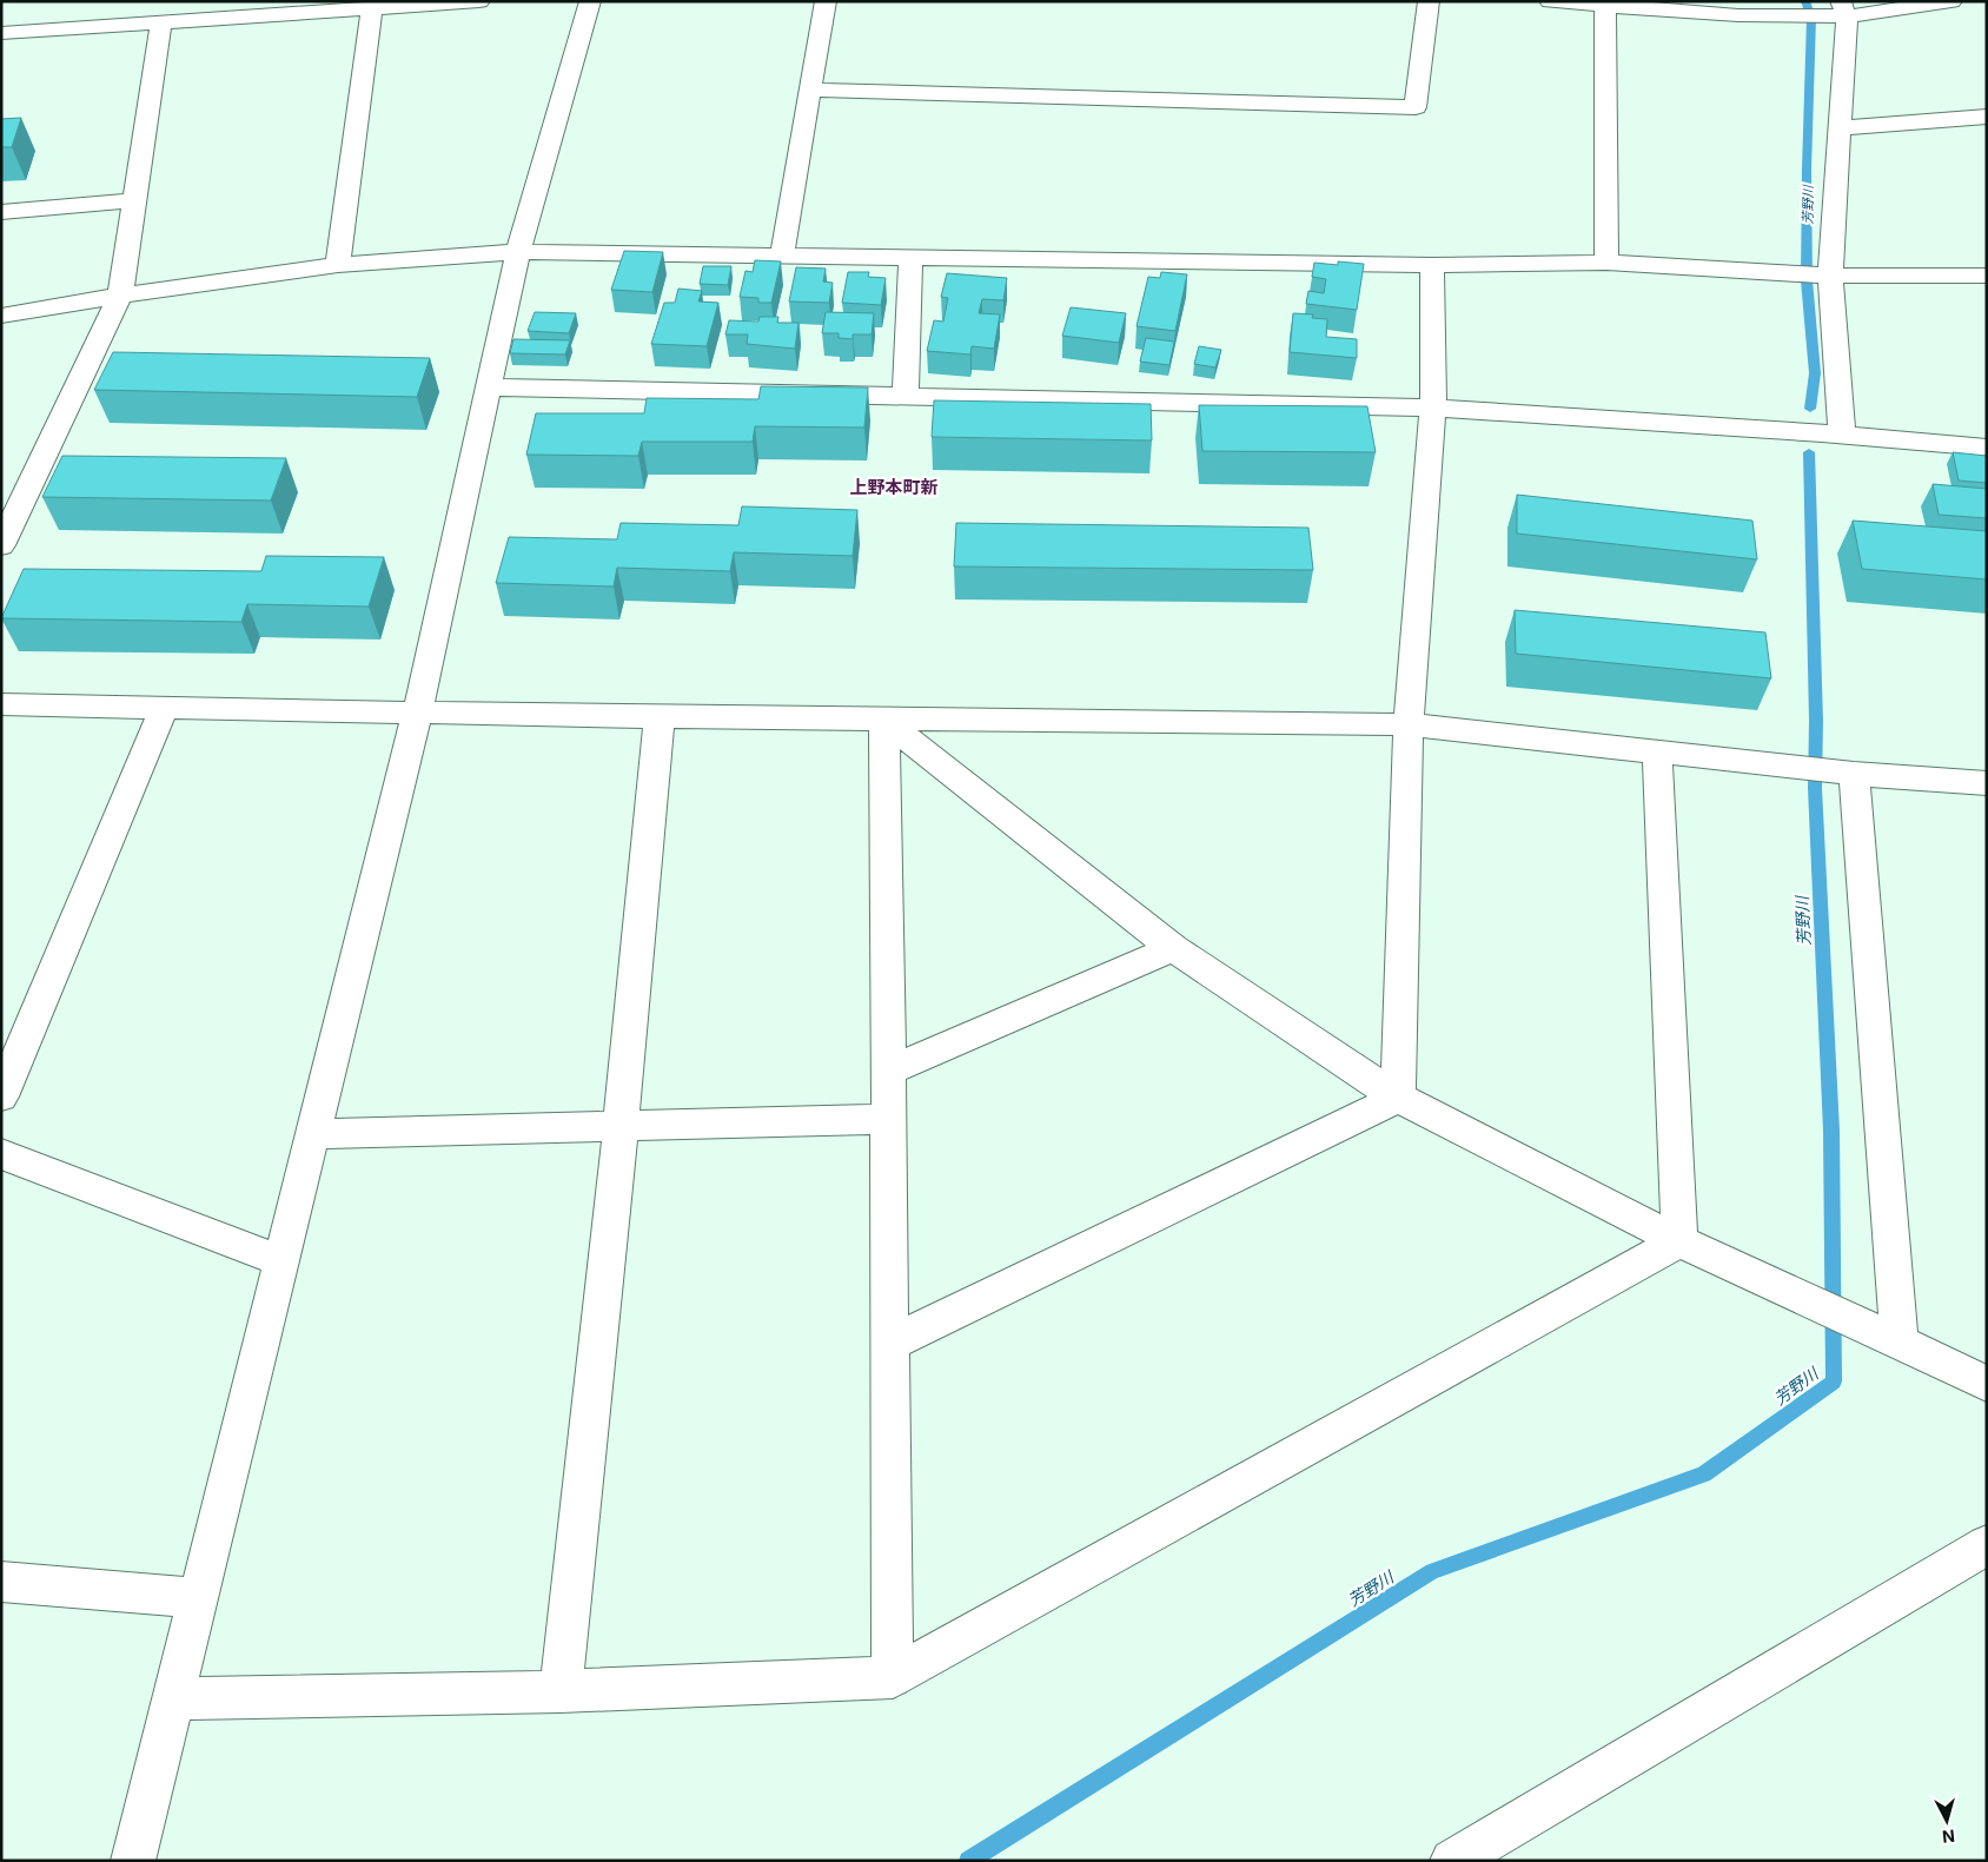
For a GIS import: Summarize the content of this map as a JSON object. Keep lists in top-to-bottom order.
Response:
{
  "districts": ["上野本町新"],
  "water": ["芳野川"],
  "north": "bottom"
}
